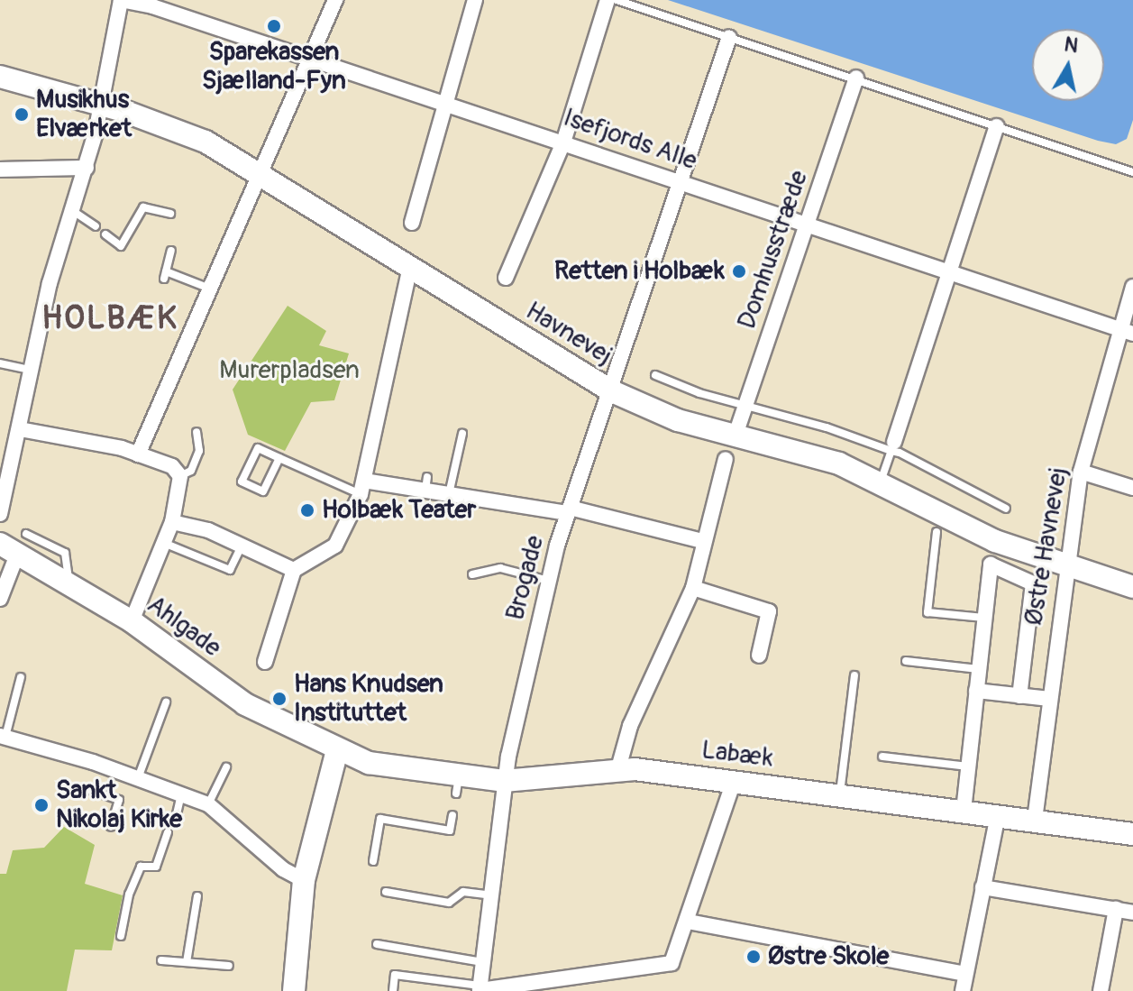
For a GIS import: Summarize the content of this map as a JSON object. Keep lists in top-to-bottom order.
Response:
{
  "streets": {
    "street": [
      "Isefjords Alle",
      "Domhusstræde",
      "Havnevej",
      "Østre Havnevej",
      "Brogade",
      "Ahlgade",
      "Labæk"
    ]
  },
  "crossings": [
    ["Isefjords Alle", "Domhusstræde"],
    ["Isefjords Alle", "Østre Havnevej"],
    ["Isefjords Alle", "Brogade"],
    ["Domhusstræde", "Havnevej"],
    ["Havnevej", "Østre Havnevej"],
    ["Havnevej", "Brogade"],
    ["Østre Havnevej", "Labæk"],
    ["Brogade", "Labæk"],
    ["Ahlgade", "Labæk"]
  ],
  "districts": ["HOLBÆK"],
  "parks": ["Murerpladsen"],
  "places": [
    "Sparekassen Sjælland-Fyn",
    "Musikhus Elværket",
    "Retten i Holbæk",
    "Holbæk Teater",
    "Hans Knudsen Instituttet",
    "Sankt Nikolaj Kirke",
    "Østre Skole"
  ],
  "north": "top"
}
